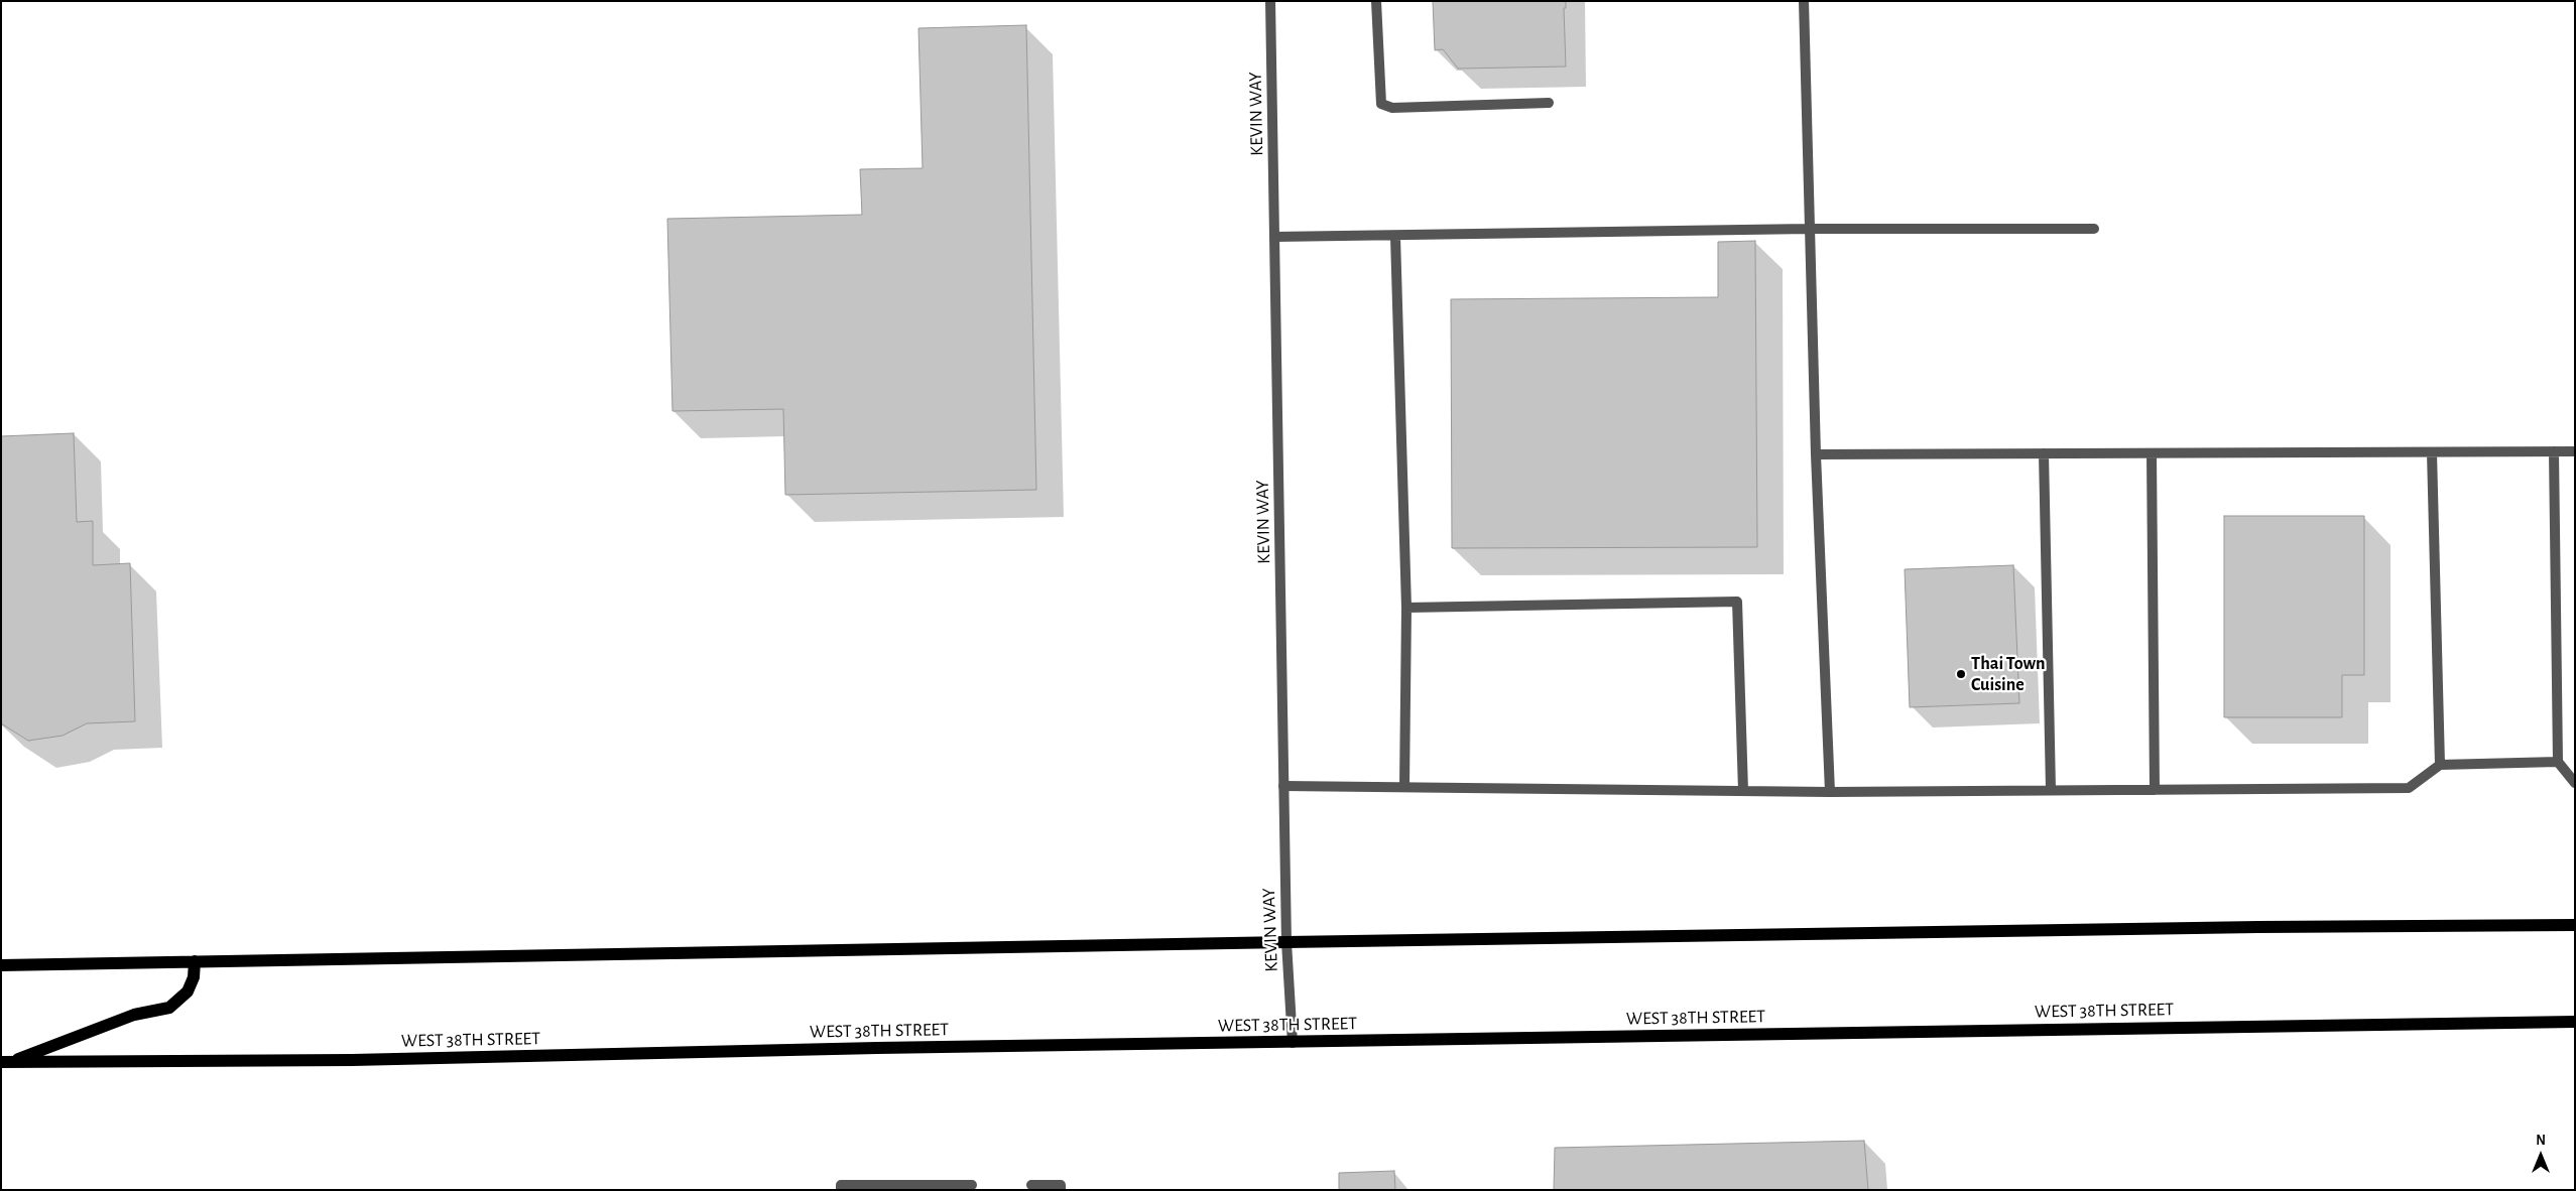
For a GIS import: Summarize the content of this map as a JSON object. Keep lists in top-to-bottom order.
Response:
{
  "streets": {
    "main road": ["WEST 38TH STREET"],
    "street": ["KEVIN WAY"]
  },
  "crossings": [
    ["KEVIN WAY", "WEST 38TH STREET"]
  ],
  "places": ["Thai Town Cuisine"],
  "north": "top"
}
